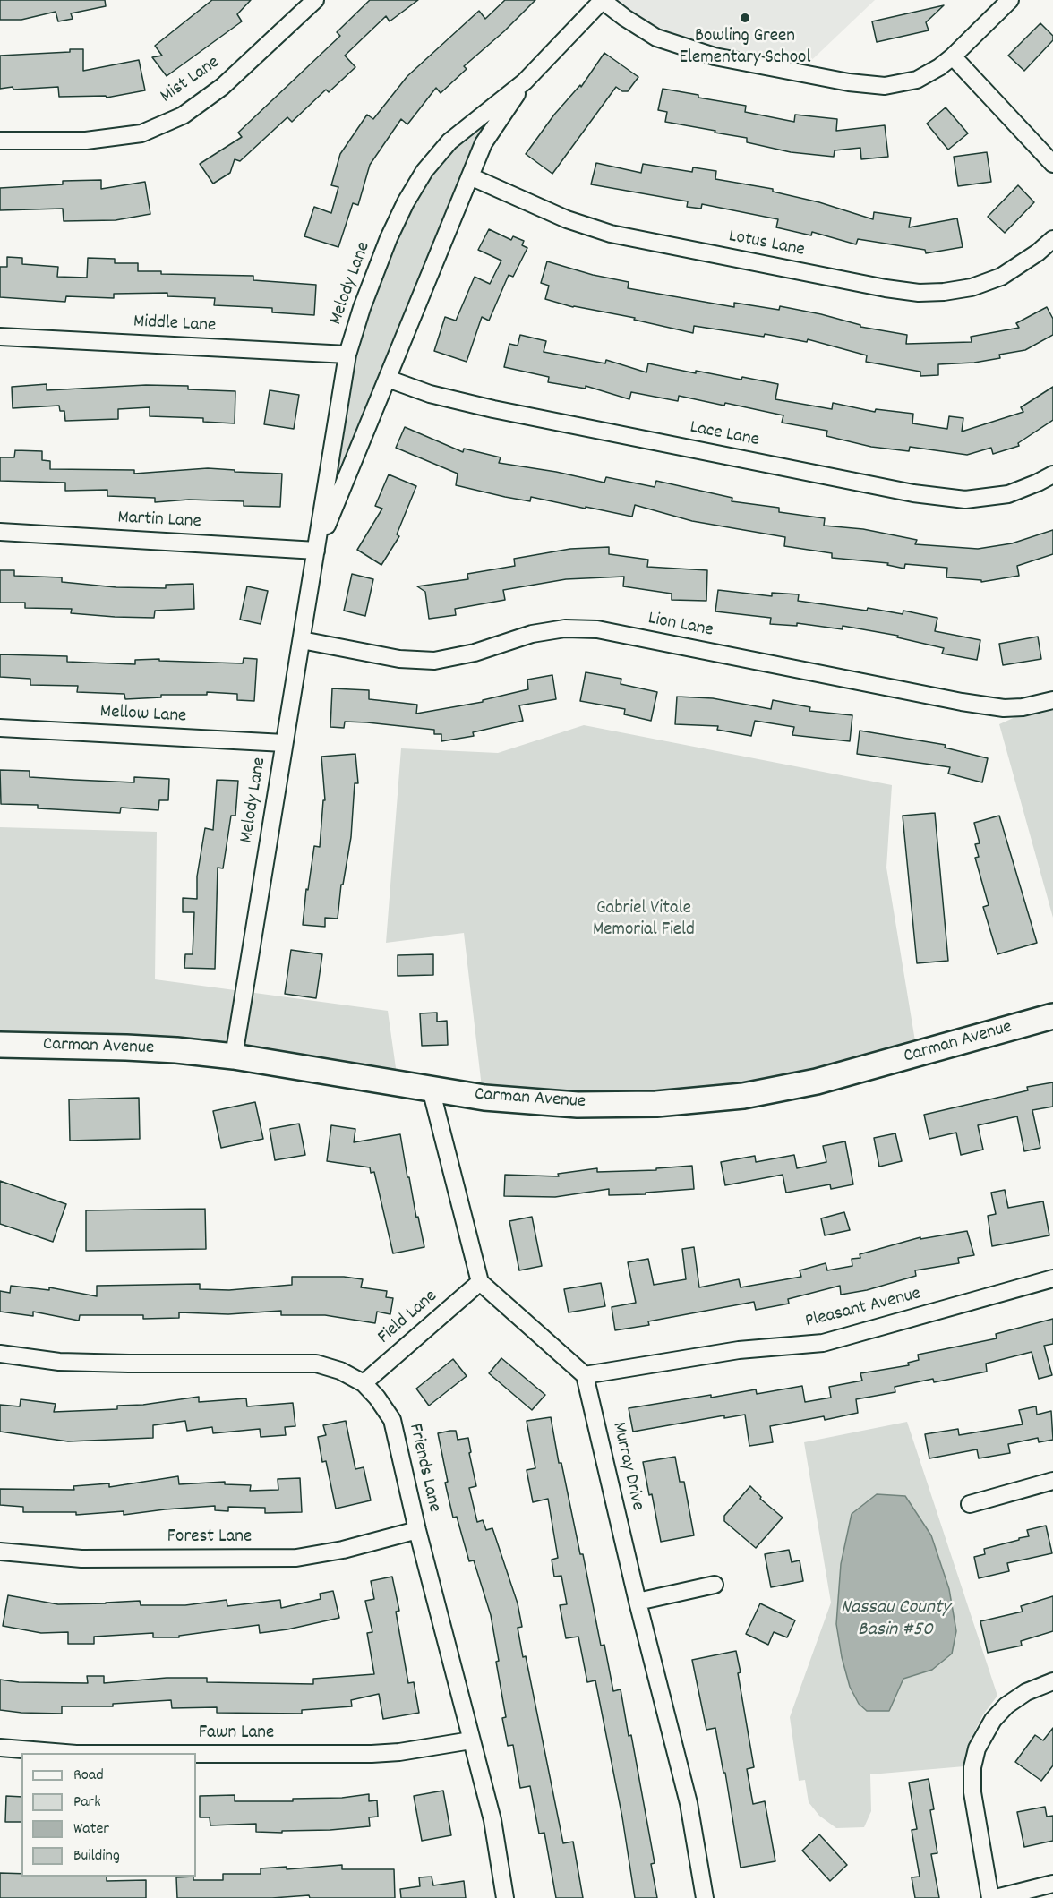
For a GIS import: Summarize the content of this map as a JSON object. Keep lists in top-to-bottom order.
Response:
{
  "streets": {
    "main road": ["Carman Avenue"],
    "street": [
      "Mist Lane",
      "Lotus Lane",
      "Melody Lane",
      "Middle Lane",
      "Lace Lane",
      "Martin Lane",
      "Lion Lane",
      "Mellow Lane",
      "Pleasant Avenue",
      "Field Lane",
      "Murray Drive",
      "Friends Lane",
      "Forest Lane",
      "Fawn Lane"
    ]
  },
  "crossings": [
    ["Lotus Lane", "Melody Lane"],
    ["Melody Lane", "Middle Lane"],
    ["Melody Lane", "Lace Lane"],
    ["Melody Lane", "Martin Lane"],
    ["Melody Lane", "Lion Lane"],
    ["Melody Lane", "Mellow Lane"],
    ["Melody Lane", "Carman Avenue"],
    ["Pleasant Avenue", "Murray Drive"],
    ["Field Lane", "Friends Lane"],
    ["Friends Lane", "Forest Lane"],
    ["Friends Lane", "Fawn Lane"]
  ],
  "water": ["Nassau County Basin #50"],
  "parks": ["Gabriel Vitale Memorial Field"],
  "places": ["Bowling Green Elementary School"],
  "legend": [
    "Road",
    "Park",
    "Water",
    "Building"
  ]
}
